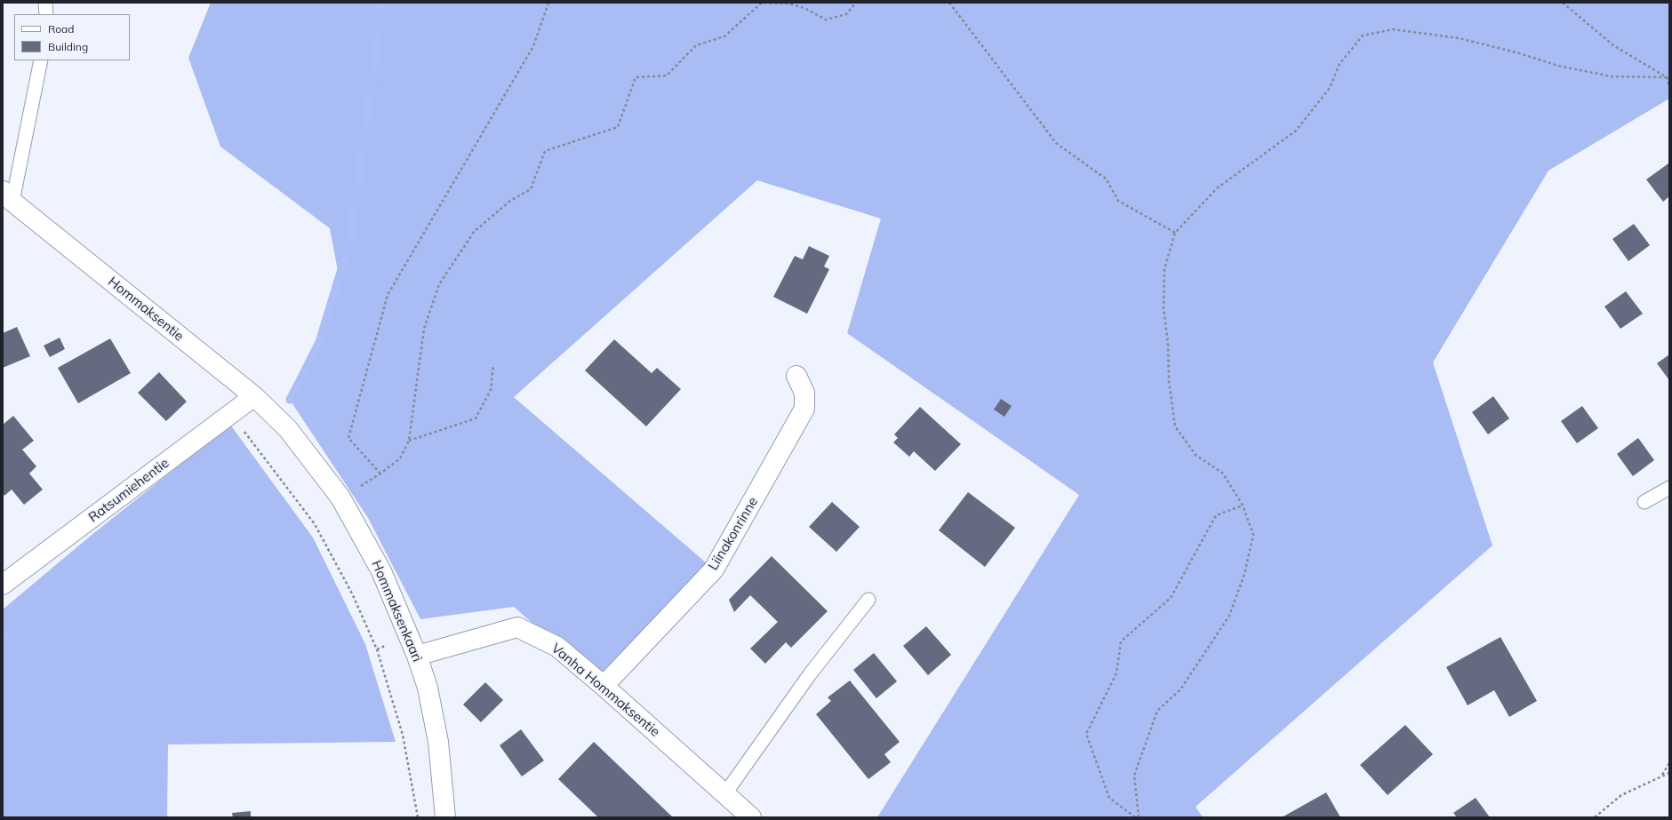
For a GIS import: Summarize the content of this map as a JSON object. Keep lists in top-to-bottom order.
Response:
{
  "streets": {
    "street": [
      "Hommaksentie",
      "Ratsumiehentie",
      "Liinakonrinne",
      "Hommaksenkaari",
      "Vanha Hommaksentie"
    ]
  },
  "crossings": [
    ["Hommaksentie", "Ratsumiehentie"],
    ["Hommaksentie", "Hommaksenkaari"],
    ["Liinakonrinne", "Vanha Hommaksentie"],
    ["Hommaksenkaari", "Vanha Hommaksentie"]
  ],
  "legend": ["Road", "Building"]
}
